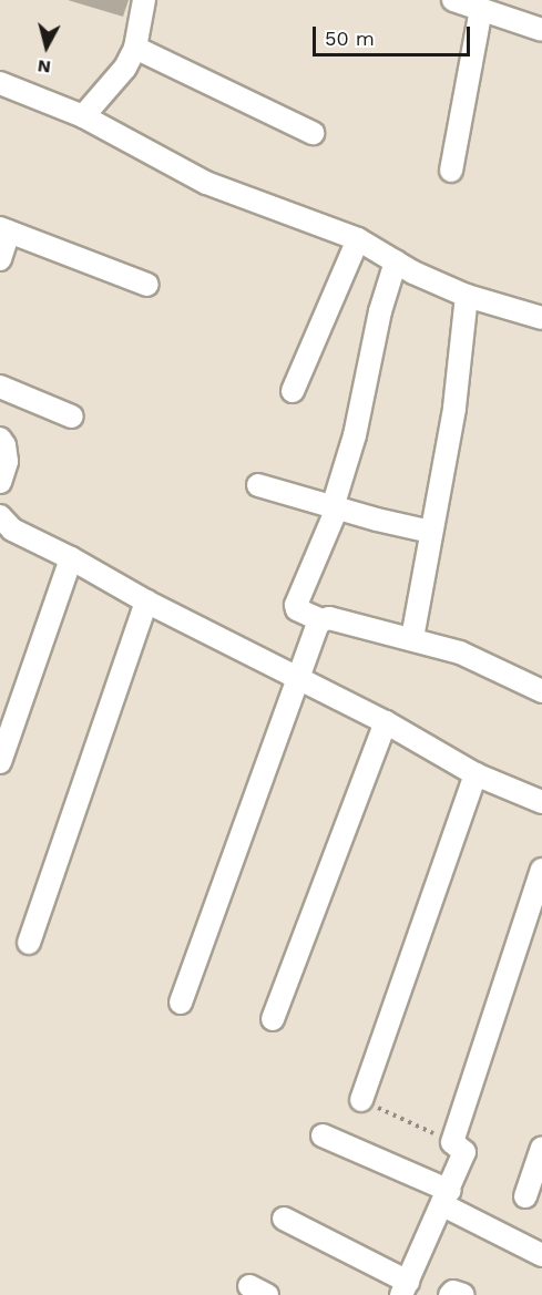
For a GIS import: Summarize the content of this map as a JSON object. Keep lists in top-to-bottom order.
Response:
{
  "scale_bar": "50 m",
  "north": "bottom"
}
